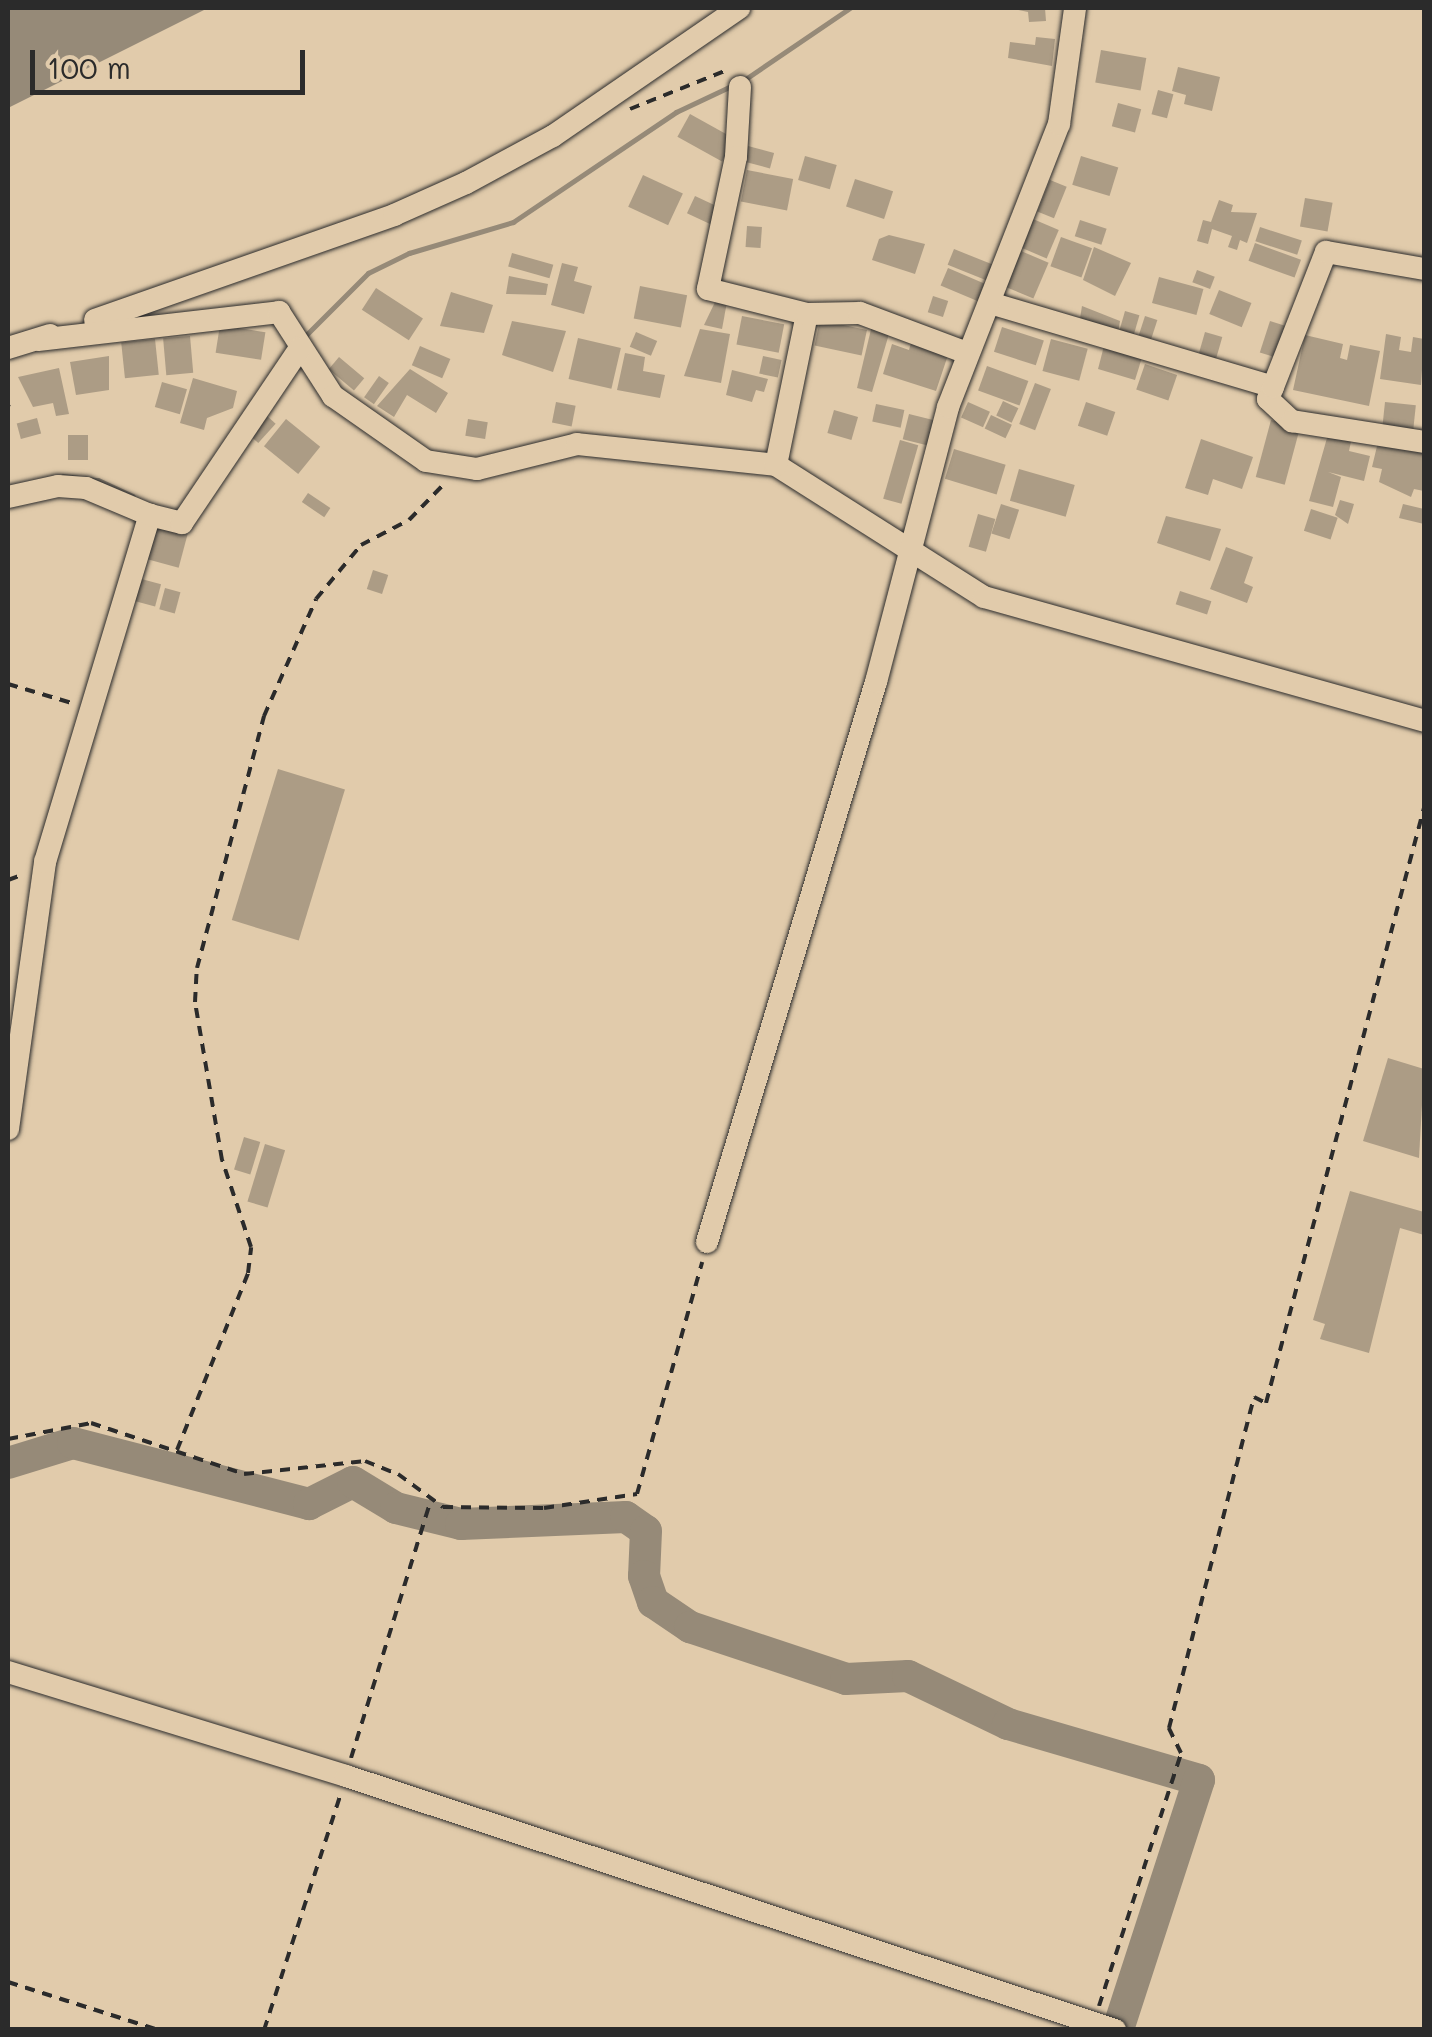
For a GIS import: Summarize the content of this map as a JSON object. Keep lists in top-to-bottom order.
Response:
{
  "scale_bar": "100 m"
}
